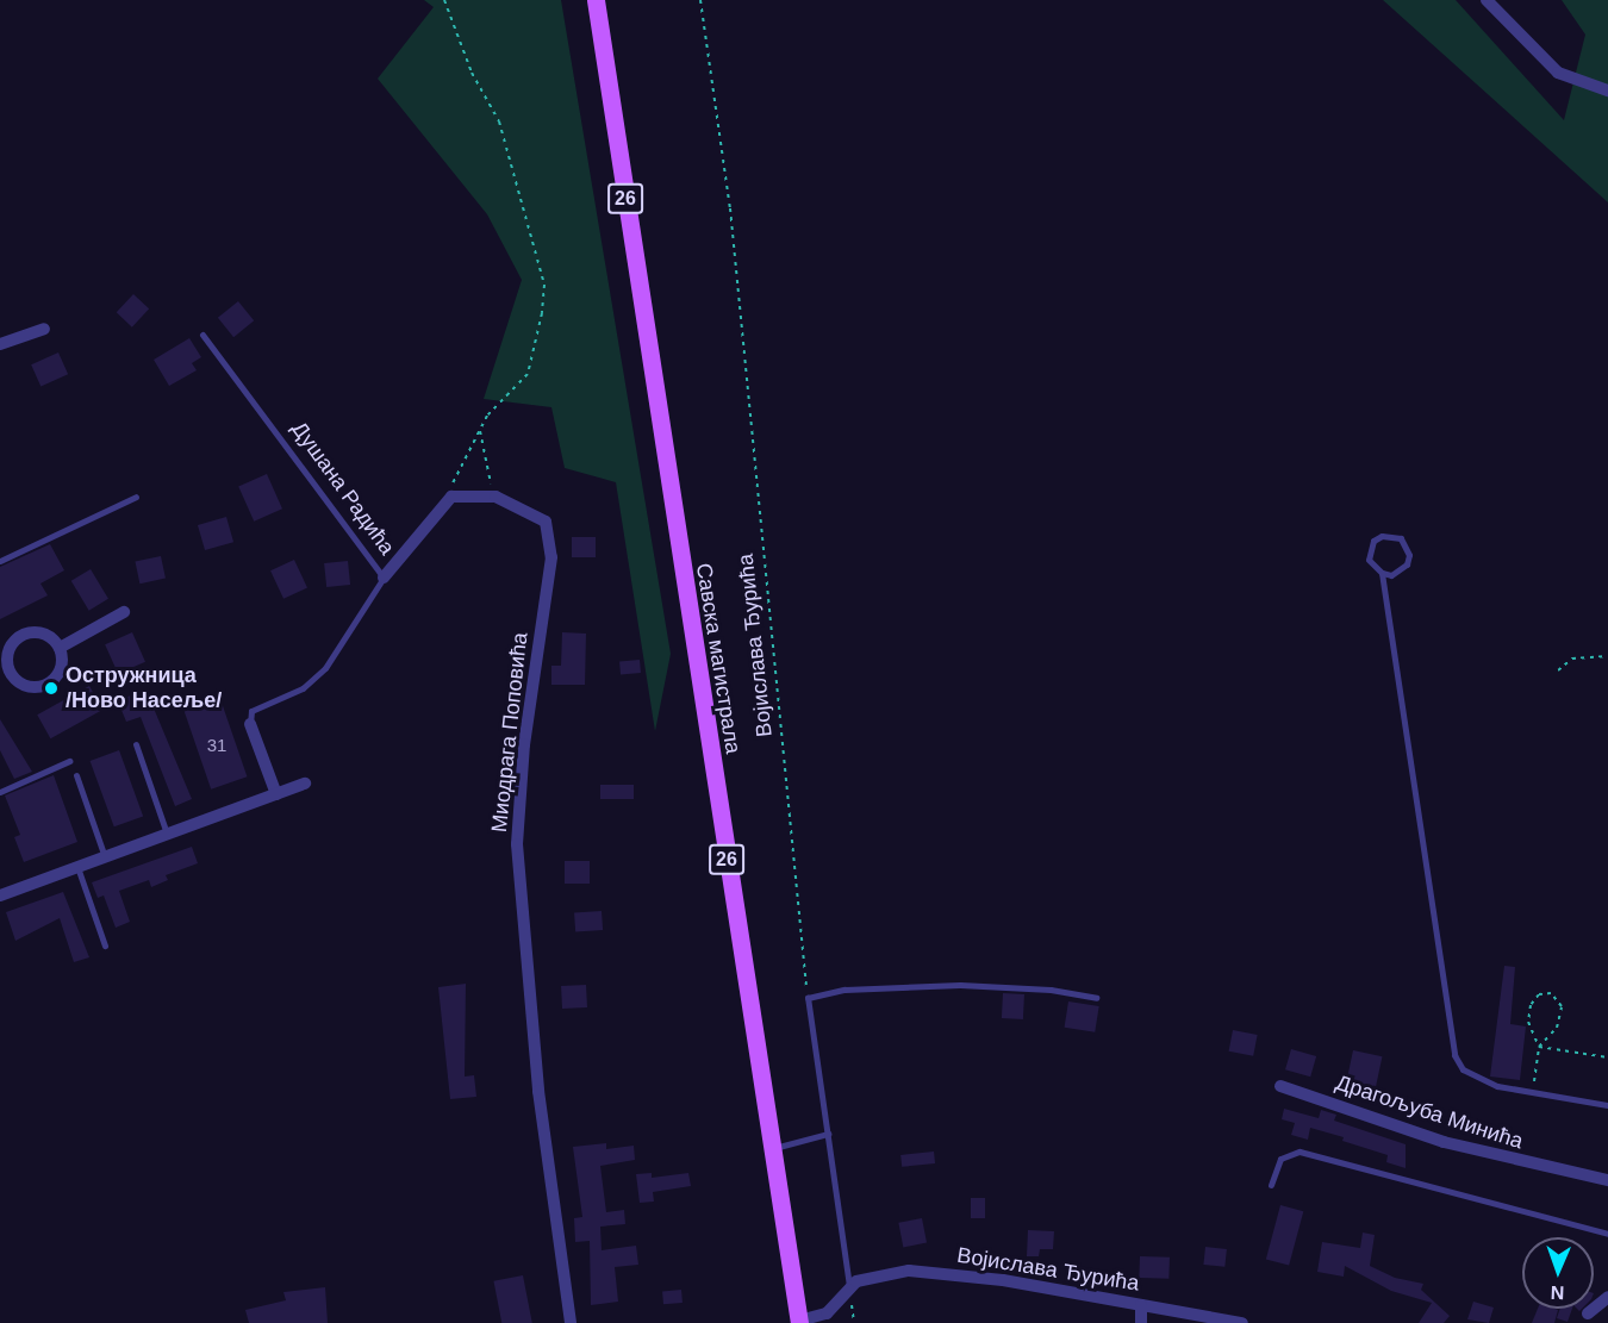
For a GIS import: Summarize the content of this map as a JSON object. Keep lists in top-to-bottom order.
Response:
{
  "streets": {
    "main road": ["26", "Савска магистрала"],
    "street": [
      "Душана Радића",
      "Војислава Ђурића",
      "Миодрага Поповића",
      "Драгољуба Минића"
    ]
  },
  "crossings": [
    ["Војислава Ђурића", "Савска магистрала"]
  ],
  "places": ["Остружница /Ново Насеље/"],
  "house_numbers": ["31"],
  "north": "bottom"
}
